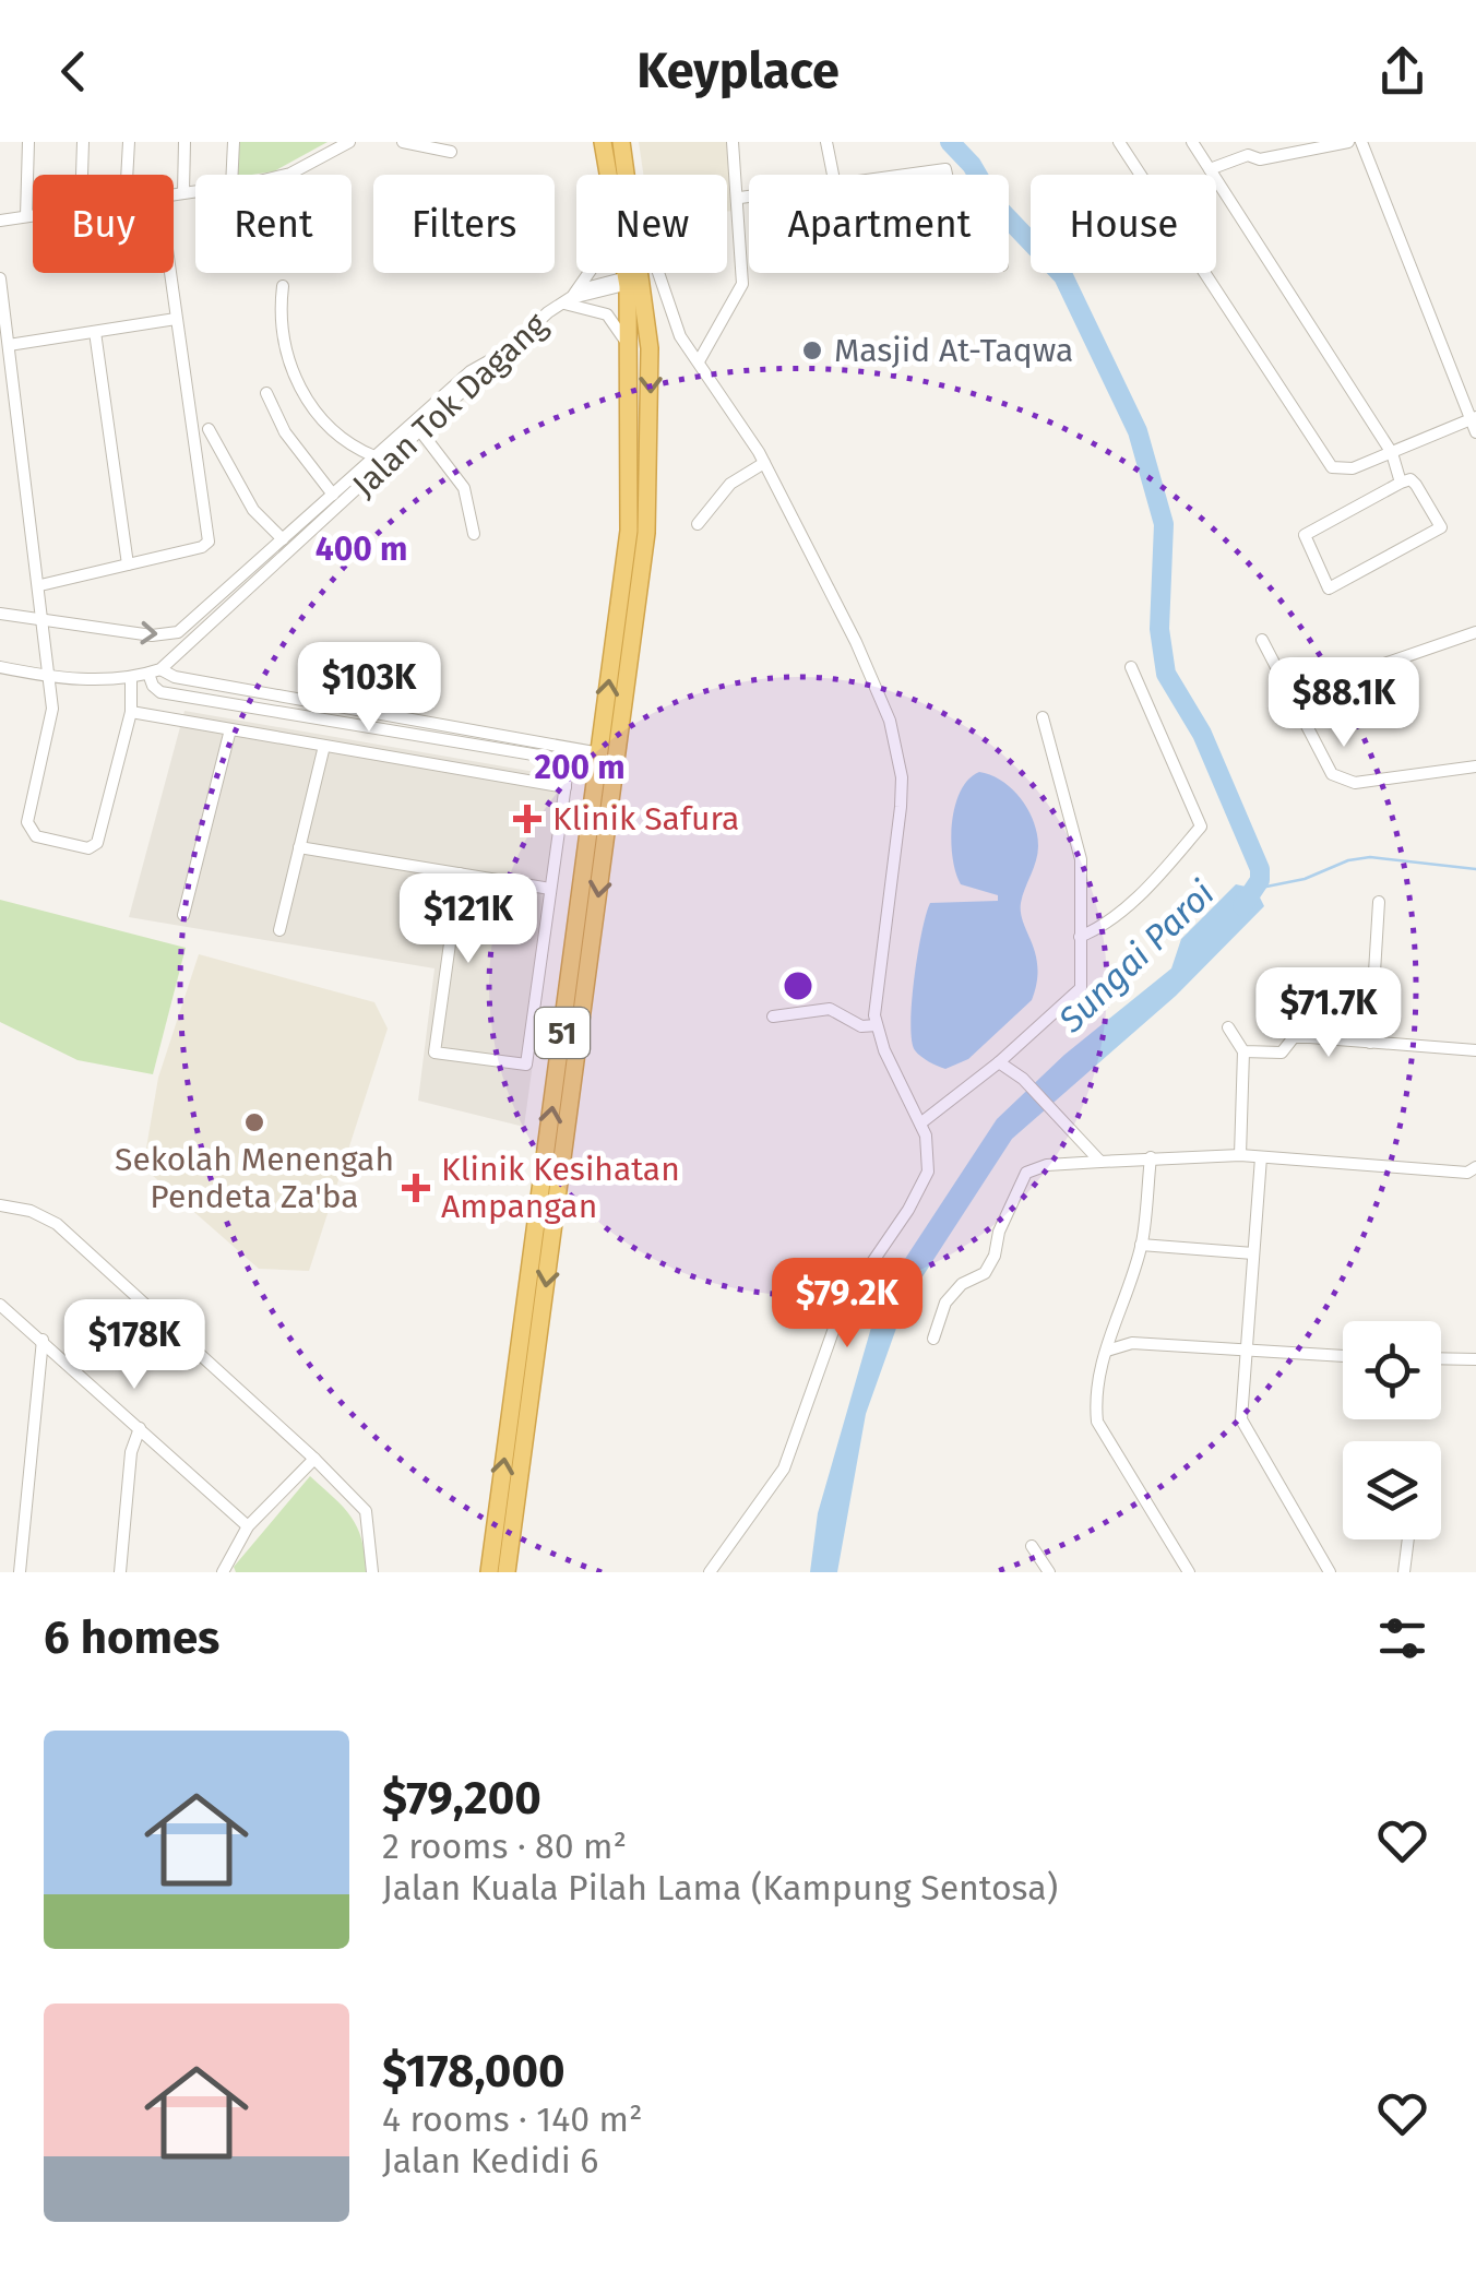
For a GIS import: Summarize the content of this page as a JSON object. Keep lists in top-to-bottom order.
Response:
{
  "streets": {
    "highway": ["51"],
    "street": ["Jalan Tok Dagang"]
  },
  "crossings": [
    ["Jalan Tok Dagang", "51"]
  ],
  "water": ["Sungai Paroi"],
  "places": {
    "other": ["Masjid At-Taqwa", "Sekolah Menengah Pendeta Za'ba"],
    "health": ["Klinik Safura", "Klinik Kesihatan Ampangan"]
  },
  "page": {
    "header": "Keyplace",
    "chip": [
      "Buy",
      "Rent",
      "Filters",
      "New",
      "Apartment",
      "House"
    ],
    "price": [
      "$103K",
      "$88.1K",
      "$121K",
      "$71.7K",
      "$79.2K",
      "$178K"
    ],
    "heading": "6 homes",
    "list": [
      {
        "name": "$79,200",
        "note": "2 rooms · 80 m² · Jalan Kuala Pilah Lama (Kampung Sentosa)"
      },
      {
        "name": "$178,000",
        "note": "4 rooms · 140 m² · Jalan Kedidi 6"
      }
    ]
  },
  "rings": ["400 m", "200 m"]
}
